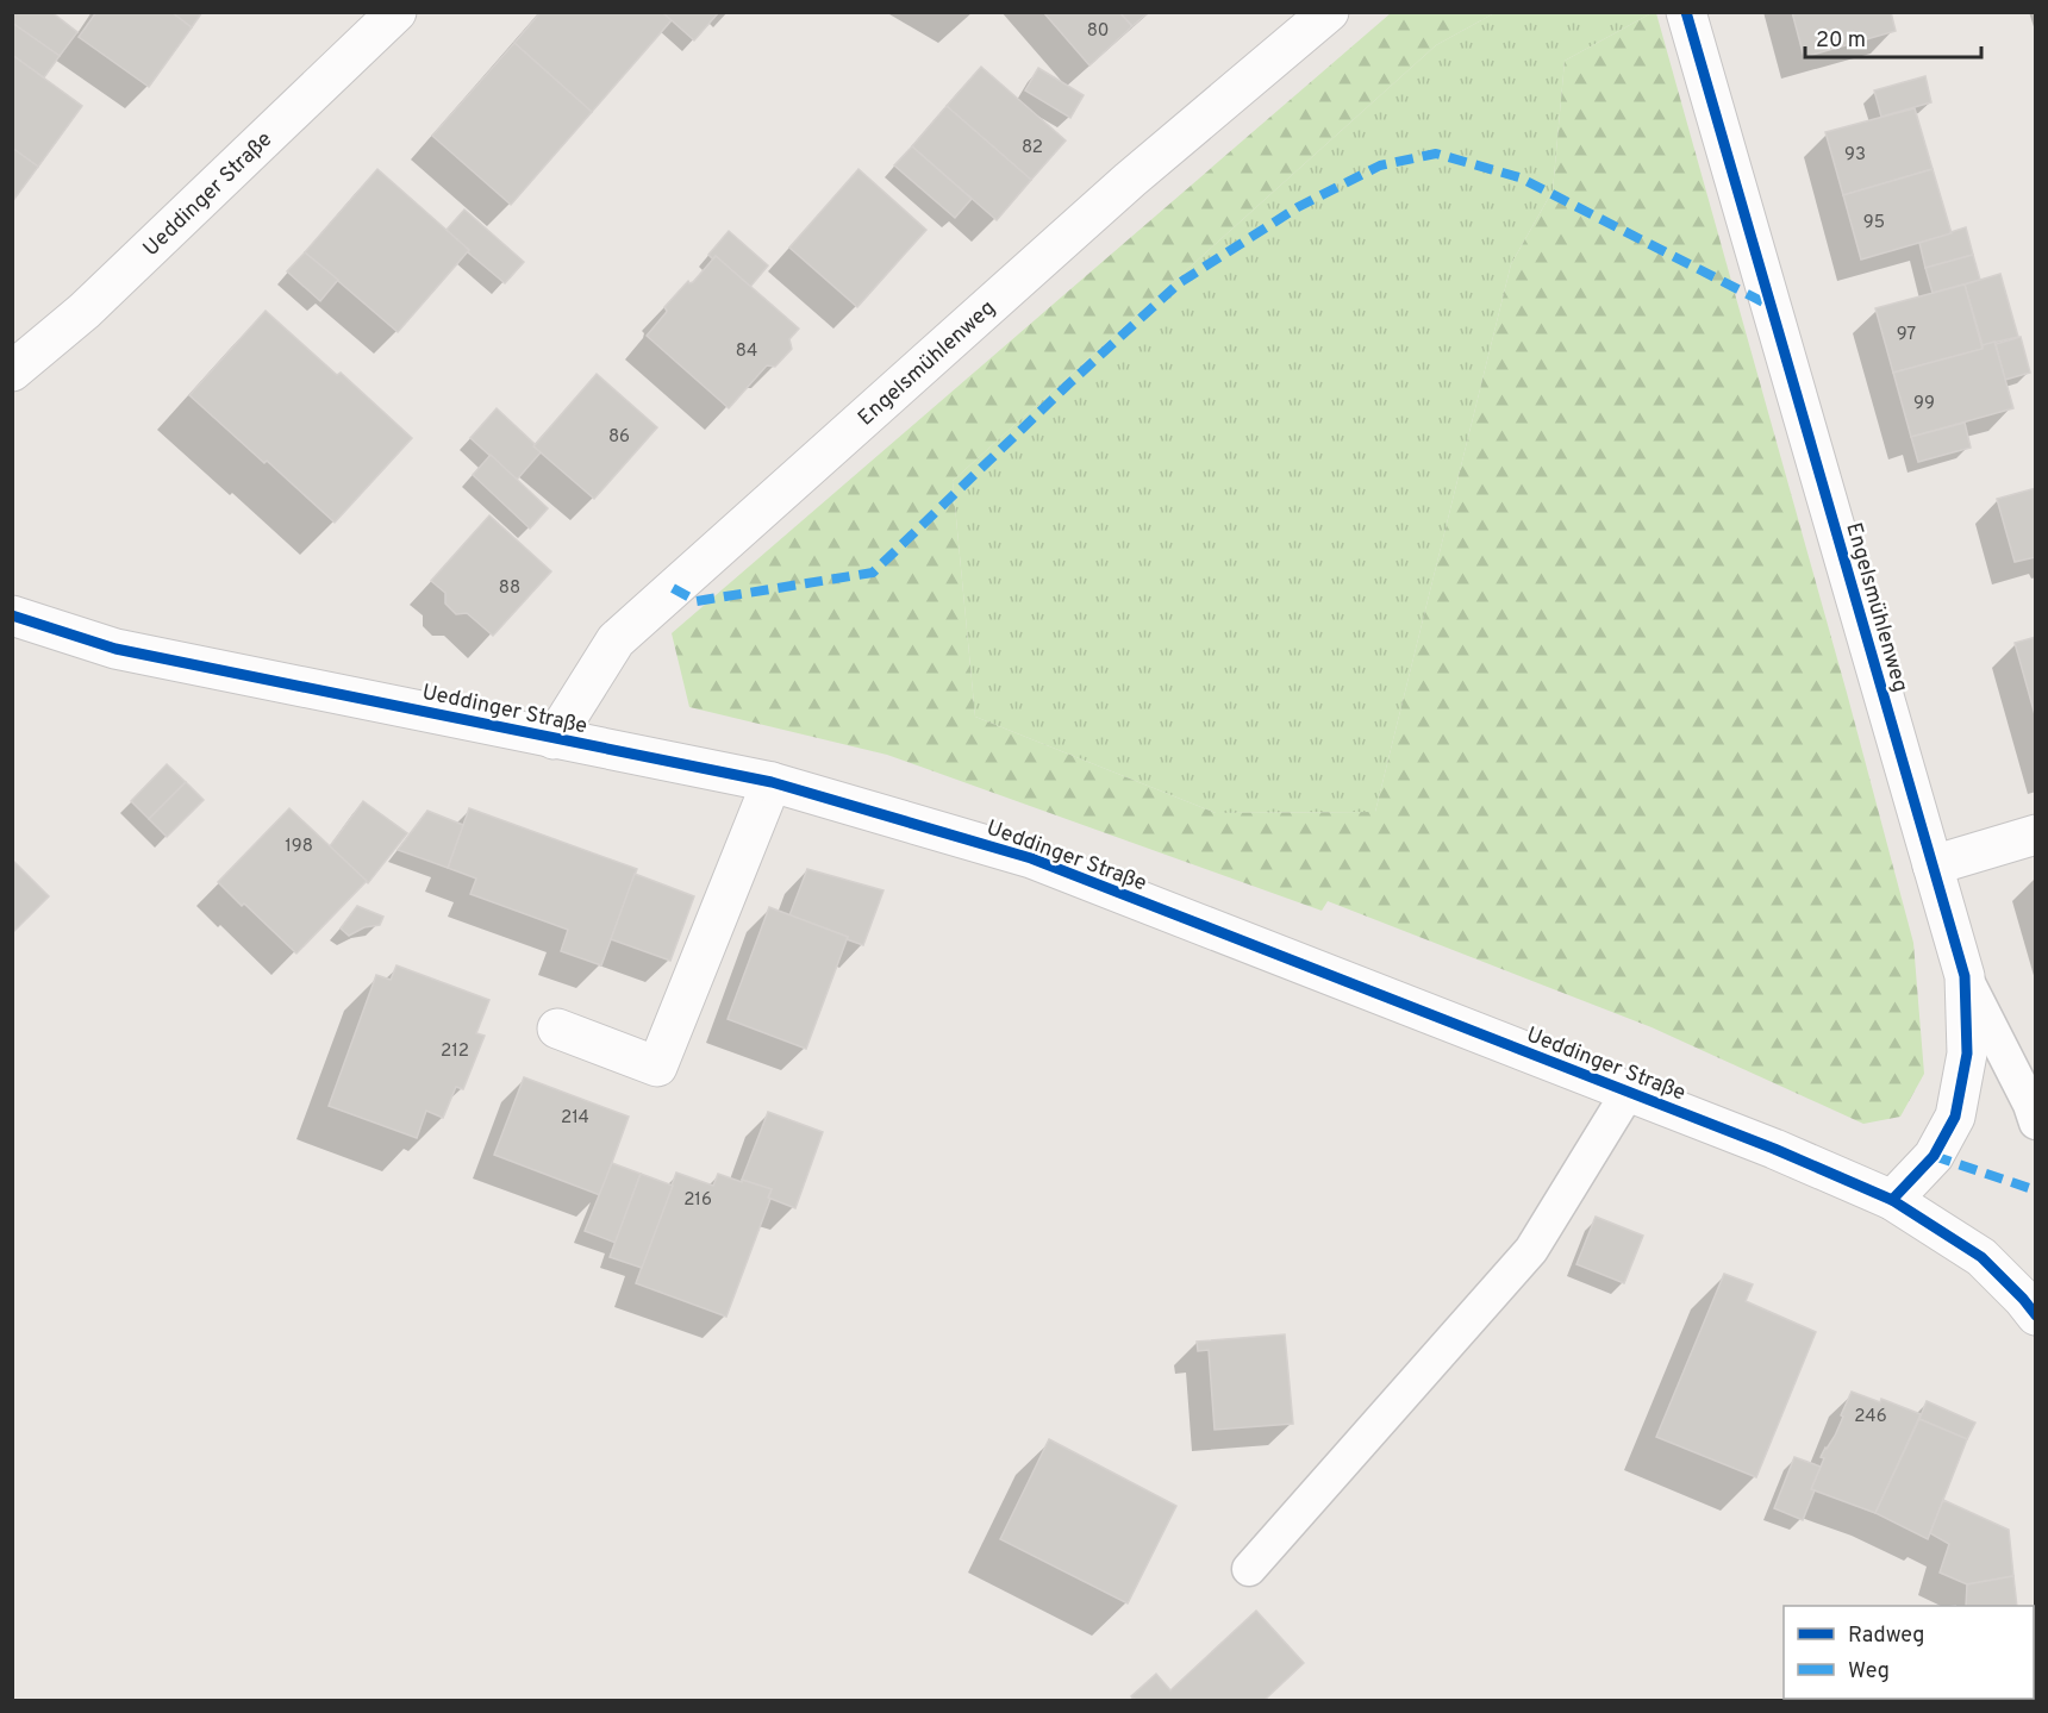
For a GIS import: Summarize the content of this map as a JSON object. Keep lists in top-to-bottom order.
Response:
{
  "streets": {
    "street": ["Ueddinger Straße", "Engelsmühlenweg"]
  },
  "crossings": [
    ["Ueddinger Straße", "Engelsmühlenweg"]
  ],
  "house_numbers": [
    "80",
    "82",
    "93",
    "95",
    "97",
    "84",
    "99",
    "86",
    "88",
    "198",
    "212",
    "214",
    "216",
    "246"
  ],
  "legend": ["Radweg", "Weg"],
  "scale_bar": "20 m"
}
